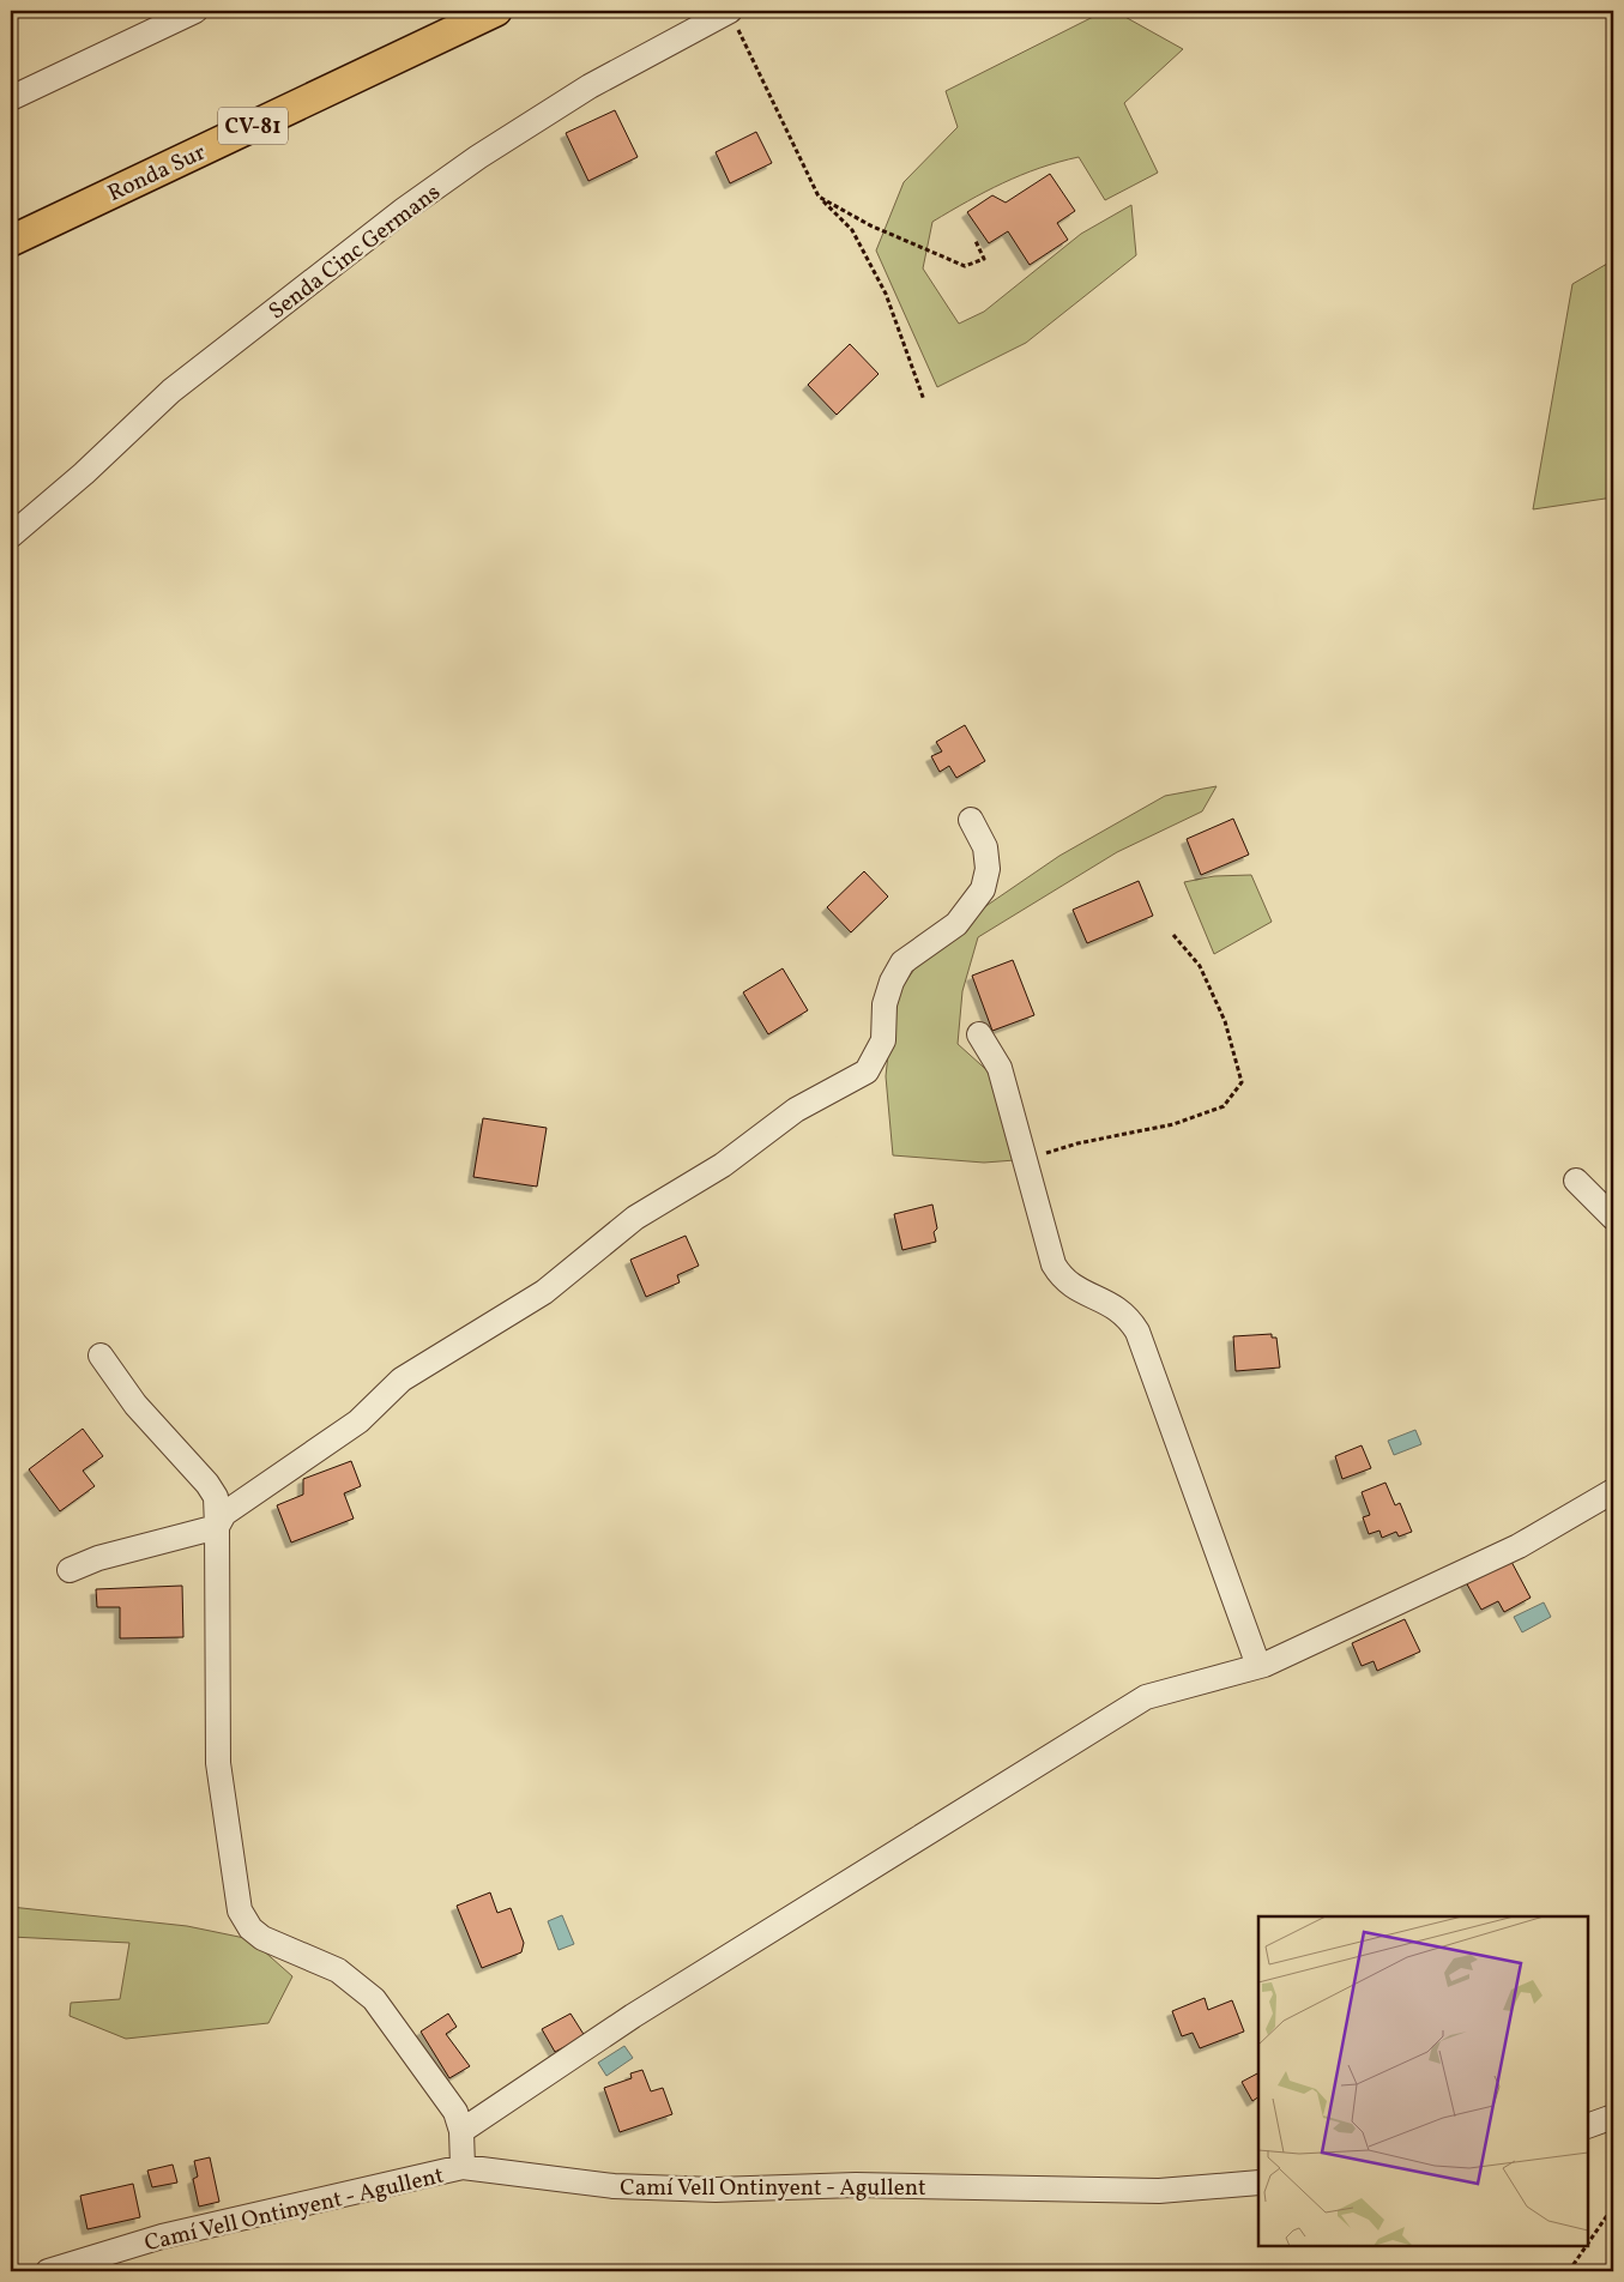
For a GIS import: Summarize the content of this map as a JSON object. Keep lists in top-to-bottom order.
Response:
{
  "streets": {
    "main road": ["CV-81", "Ronda Sur"],
    "street": ["Senda Cinc Germans", "Camí Vell Ontinyent - Agullent"]
  }
}
